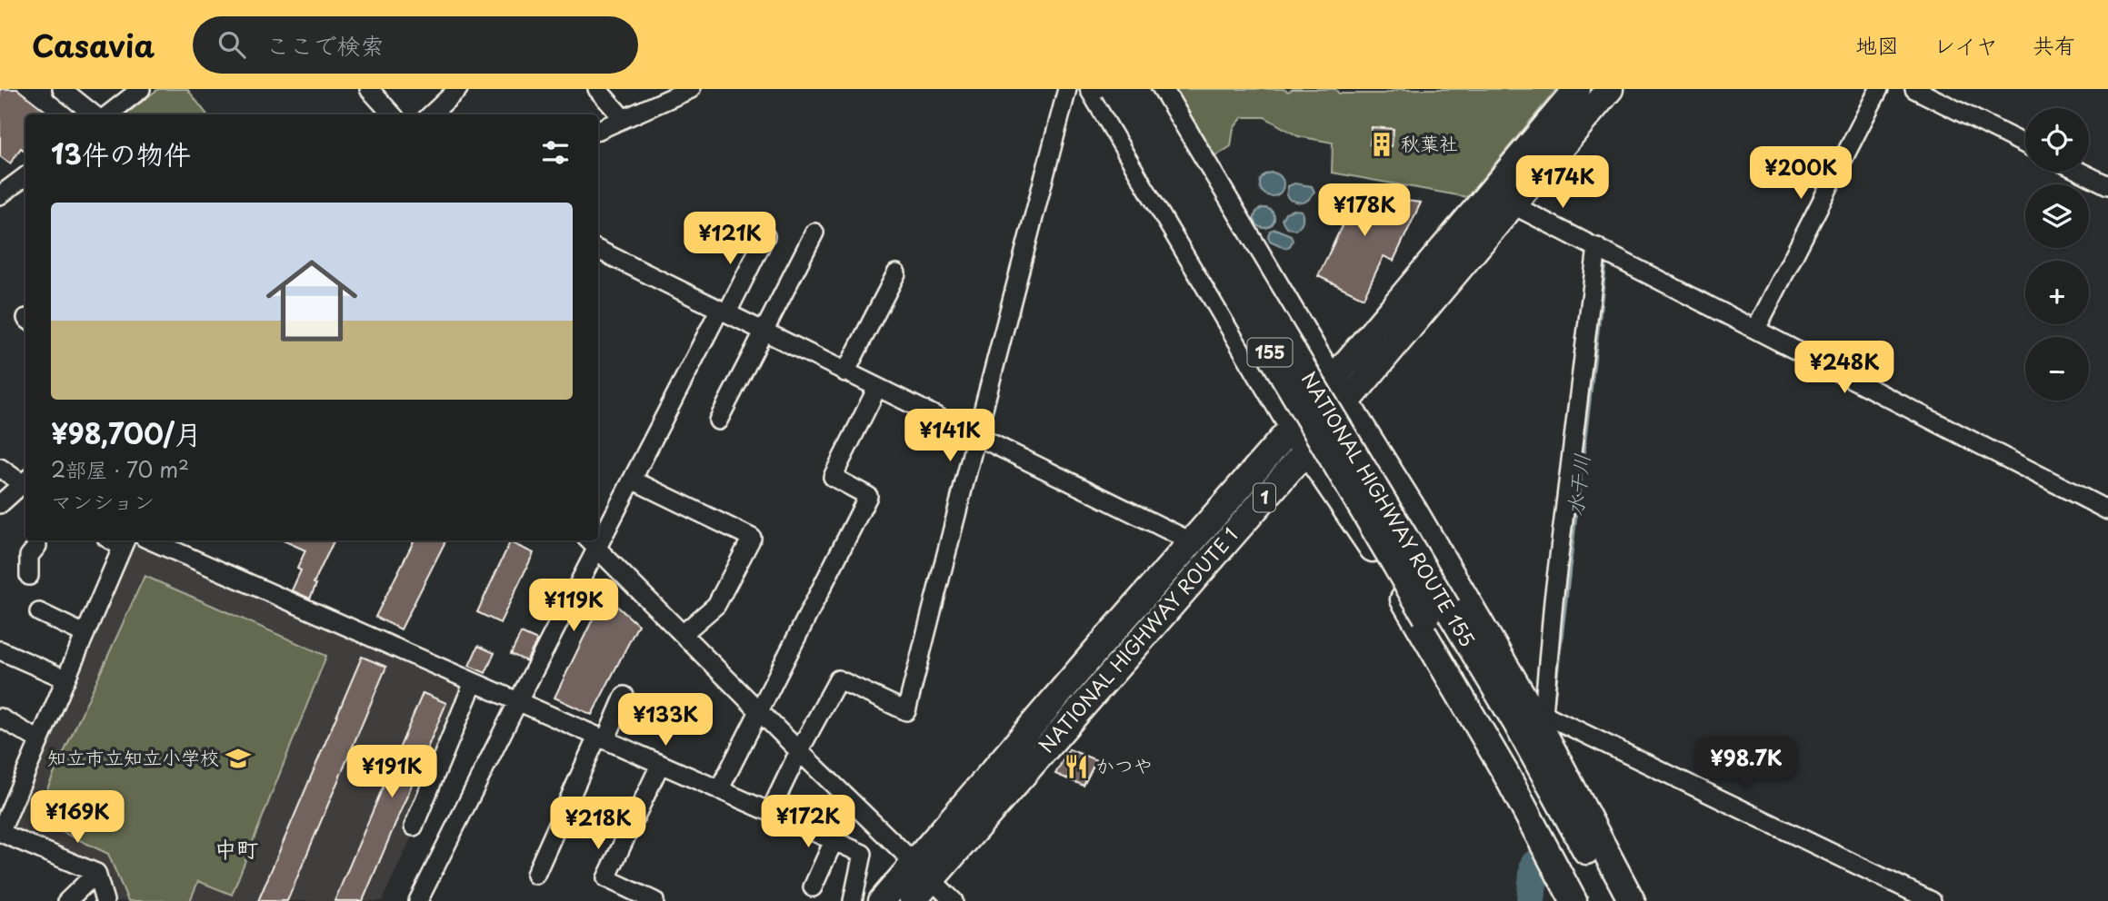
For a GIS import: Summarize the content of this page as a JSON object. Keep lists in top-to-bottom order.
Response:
{
  "streets": {
    "highway": [
      "155",
      "1",
      "NATIONAL HIGHWAY ROUTE 155",
      "NATIONAL HIGHWAY ROUTE 1"
    ]
  },
  "crossings": [
    ["155", "NATIONAL HIGHWAY ROUTE 1"]
  ],
  "districts": ["中町"],
  "water": ["水干川"],
  "places": {
    "building": ["秋葉社"],
    "school or university": ["知立市立知立小学校"],
    "restaurant": ["かつや"]
  },
  "page": {
    "header": "Casavia",
    "search": "ここで検索",
    "nav": ["地図", "レイヤ", "共有"],
    "map_buttons": ["+", "−"],
    "heading": "13件の物件",
    "price": [
      "¥200K",
      "¥174K",
      "¥178K",
      "¥121K",
      "¥248K",
      "¥141K",
      "¥119K",
      "¥133K",
      "¥98.7K",
      "¥191K",
      "¥169K",
      "¥172K",
      "¥218K"
    ],
    "list": [
      {
        "name": "¥98,700/月",
        "note": "2部屋 · 70 m² · マンション"
      }
    ]
  }
}
